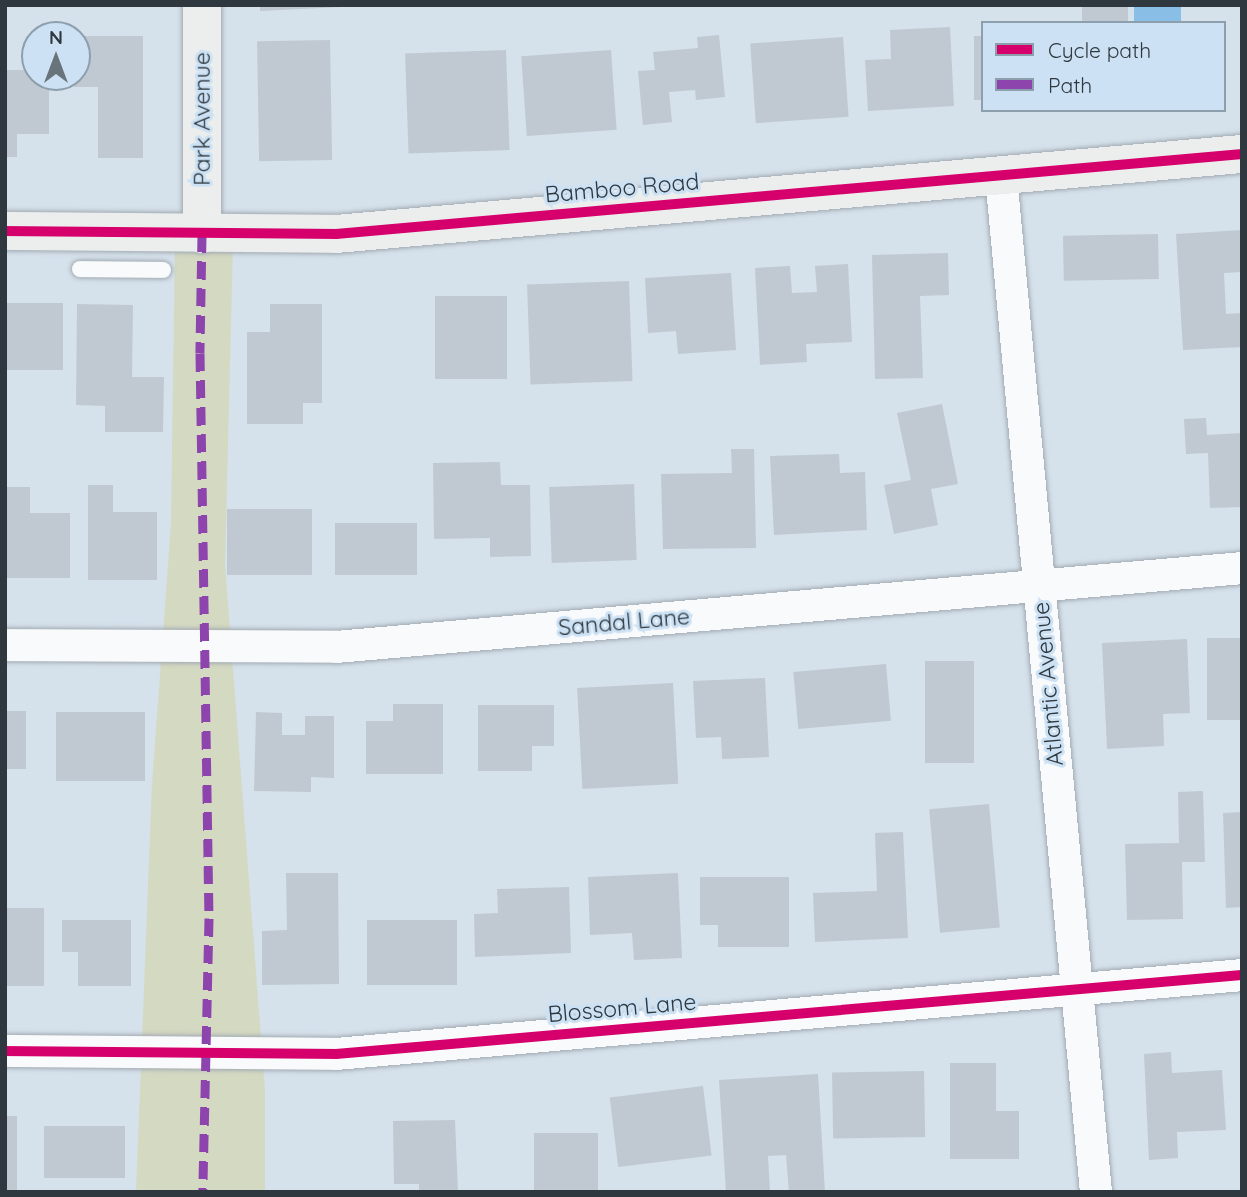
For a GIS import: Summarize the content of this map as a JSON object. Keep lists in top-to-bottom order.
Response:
{
  "streets": {
    "street": [
      "Park Avenue",
      "Bamboo Road",
      "Sandal Lane",
      "Atlantic Avenue",
      "Blossom Lane"
    ]
  },
  "crossings": [
    ["Park Avenue", "Bamboo Road"],
    ["Bamboo Road", "Atlantic Avenue"],
    ["Sandal Lane", "Atlantic Avenue"],
    ["Atlantic Avenue", "Blossom Lane"]
  ],
  "legend": ["Cycle path", "Path"],
  "north": "top"
}
